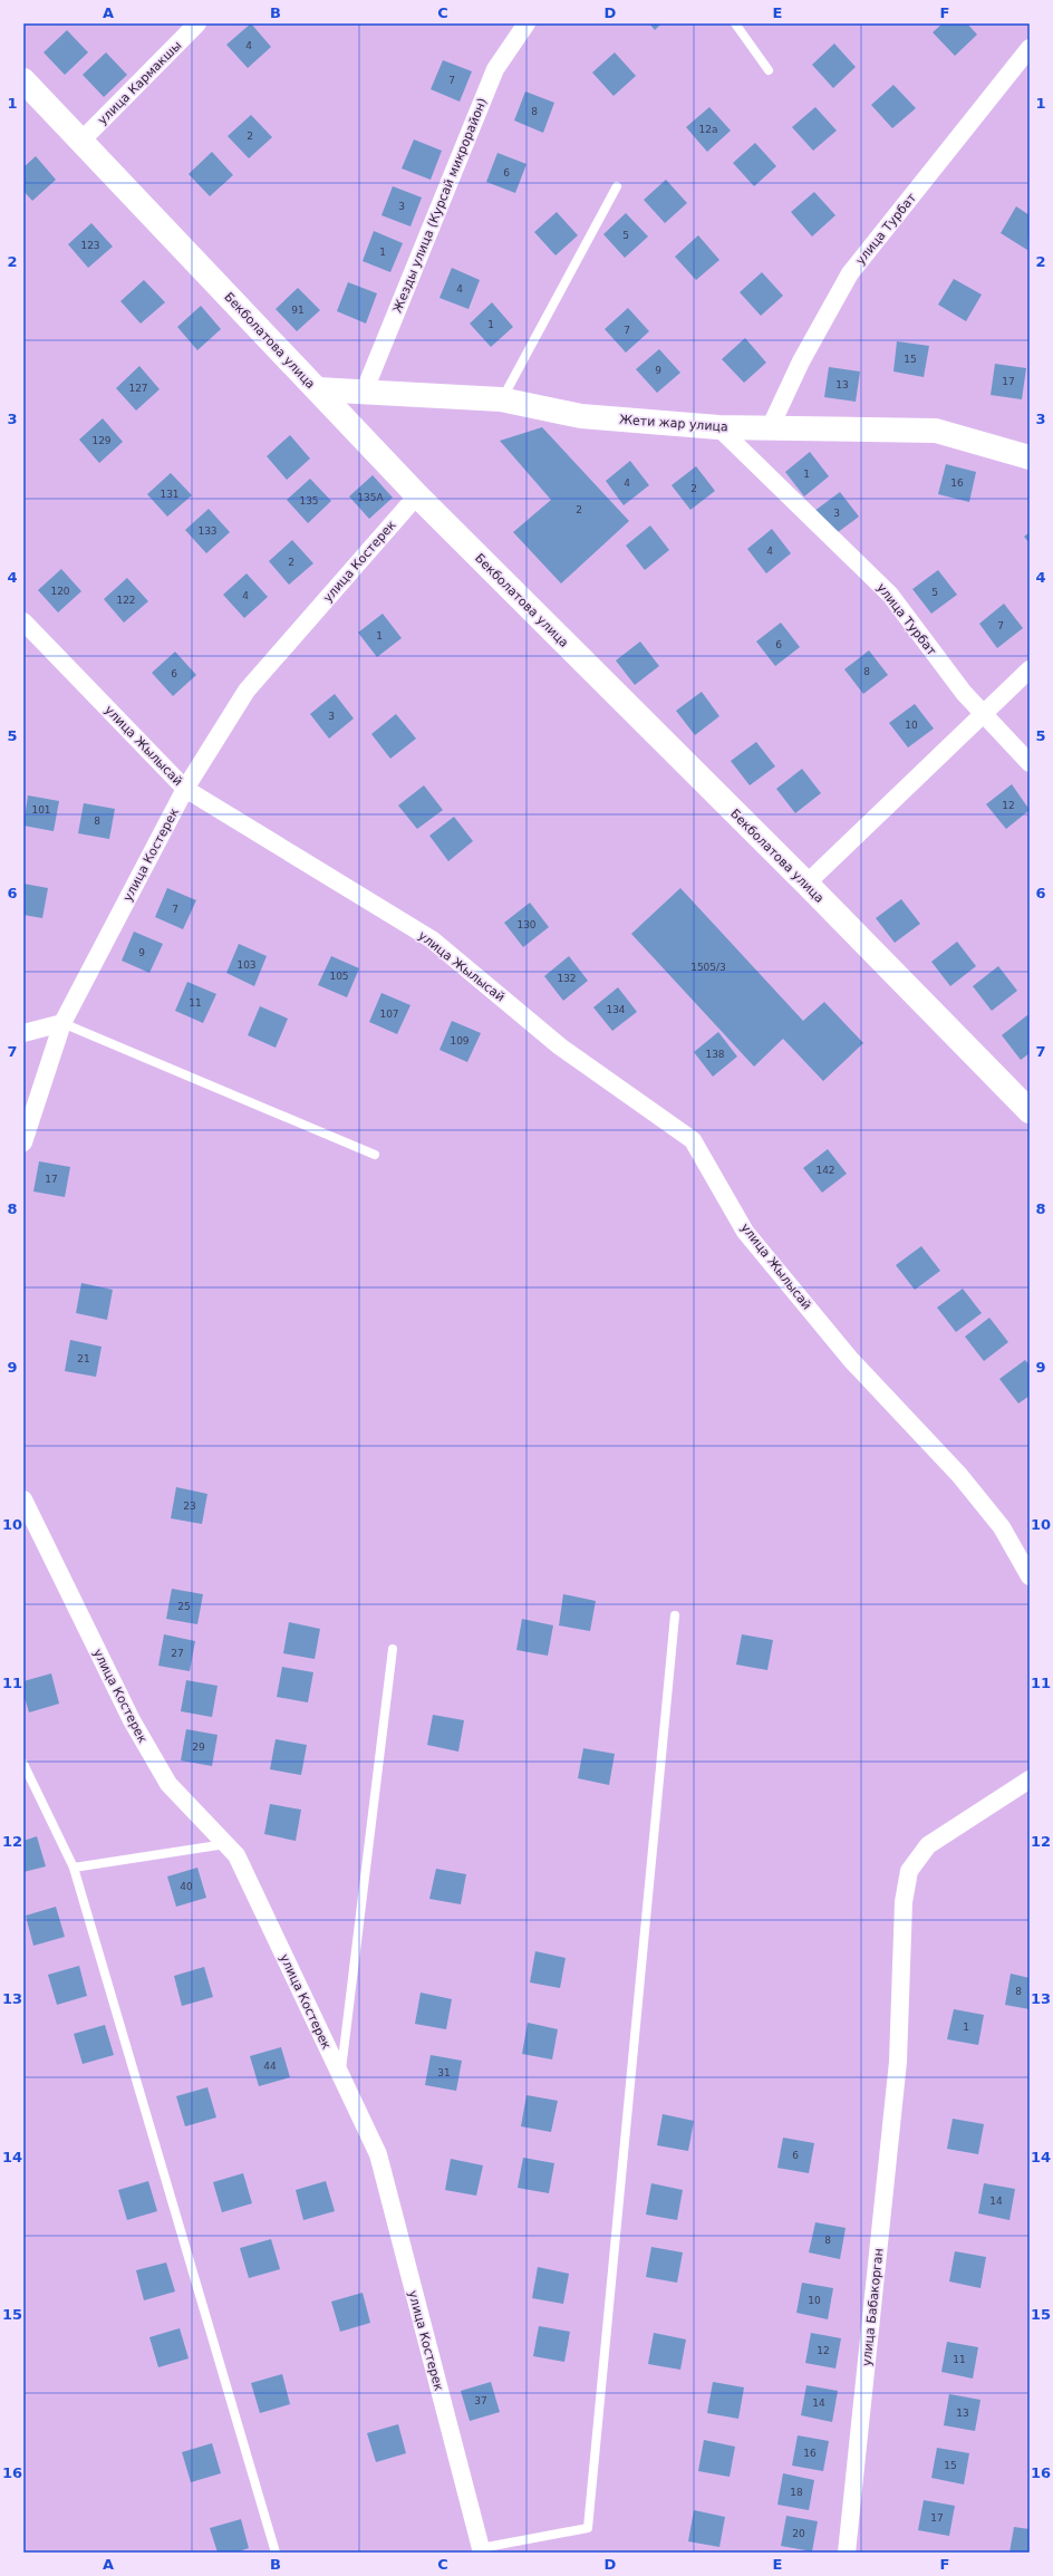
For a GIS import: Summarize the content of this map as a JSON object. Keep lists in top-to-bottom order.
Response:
{
  "streets": {
    "street": [
      "улица Кармакшы",
      "Жезды улица (Курсай микрорайон)",
      "улица Турбат",
      "Бекболатова улица",
      "Жети жар улица",
      "улица Костерек",
      "улица Жылысай",
      "улица Бабакорган"
    ]
  },
  "crossings": [
    ["улица Кармакшы", "Бекболатова улица"],
    ["Жезды улица (Курсай микрорайон)", "Жети жар улица"],
    ["улица Турбат", "Жети жар улица"],
    ["Бекболатова улица", "Жети жар улица"],
    ["Бекболатова улица", "улица Костерек"],
    ["улица Костерек", "улица Жылысай"]
  ],
  "house_numbers": [
    "4",
    "7",
    "8",
    "12а",
    "2",
    "6",
    "3",
    "5",
    "123",
    "1",
    "4",
    "91",
    "1",
    "7",
    "15",
    "9",
    "17",
    "13",
    "127",
    "129",
    "1",
    "4",
    "16",
    "2",
    "131",
    "135А",
    "135",
    "2",
    "3",
    "133",
    "4",
    "2",
    "120",
    "5",
    "4",
    "122",
    "7",
    "1",
    "6",
    "8",
    "6",
    "3",
    "10",
    "12",
    "101",
    "8",
    "7",
    "130",
    "9",
    "103",
    "1505/3",
    "105",
    "132",
    "11",
    "134",
    "107",
    "109",
    "138",
    "142",
    "17",
    "21",
    "23",
    "25",
    "27",
    "29",
    "40",
    "8",
    "1",
    "44",
    "31",
    "6",
    "14",
    "8",
    "10",
    "12",
    "11",
    "37",
    "14",
    "13",
    "16",
    "15",
    "18",
    "17",
    "20"
  ],
  "grid": {
    "columns": [
      "A",
      "B",
      "C",
      "D",
      "E",
      "F"
    ],
    "rows": [
      "1",
      "2",
      "3",
      "4",
      "5",
      "6",
      "7",
      "8",
      "9",
      "10",
      "11",
      "12",
      "13",
      "14",
      "15",
      "16"
    ]
  }
}
